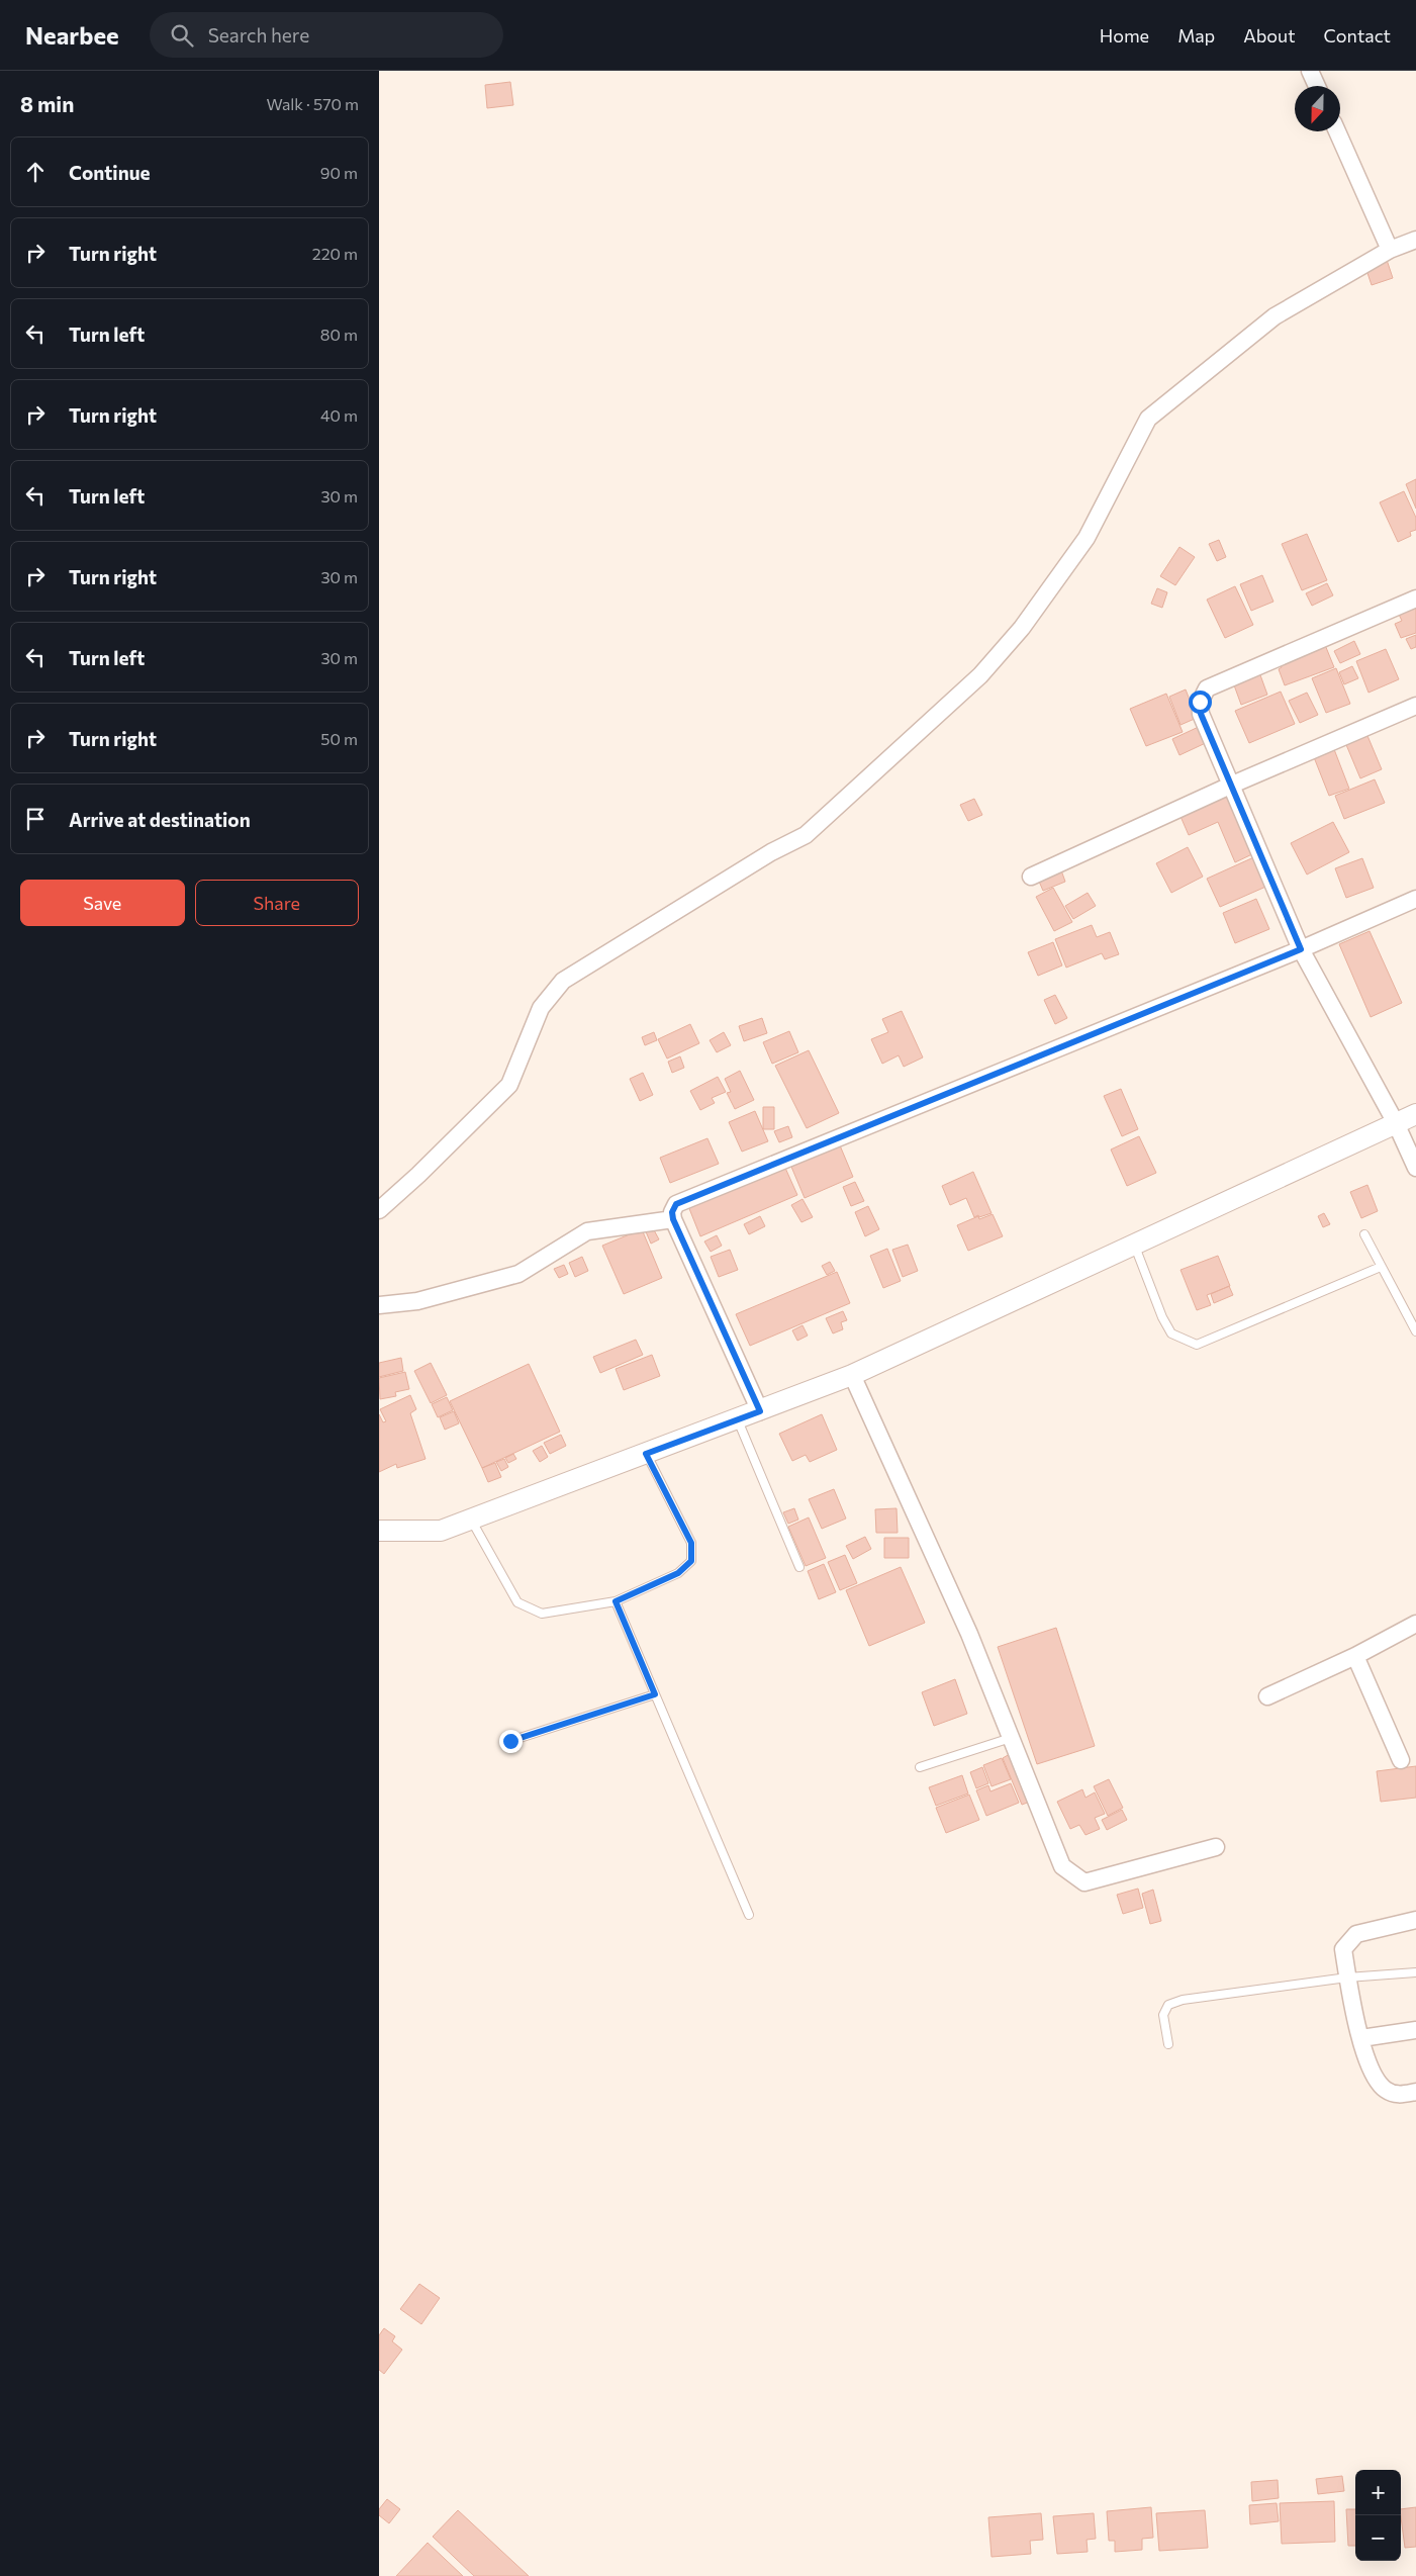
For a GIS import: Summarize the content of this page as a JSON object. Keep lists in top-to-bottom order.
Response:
{
  "north": "bottom",
  "page": {
    "header": "Nearbee",
    "search": "Search here",
    "nav": [
      "Home",
      "Map",
      "About",
      "Contact"
    ],
    "heading": ["8 min", "Walk · 570 m"],
    "list": [
      ["Continue", "90 m"],
      ["Turn right", "220 m"],
      ["Turn left", "80 m"],
      ["Turn right", "40 m"],
      ["Turn left", "30 m"],
      ["Turn right", "30 m"],
      ["Turn left", "30 m"],
      ["Turn right", "50 m"],
      "Arrive at destination"
    ],
    "buttons": ["Save", "Share"],
    "map_buttons": ["+", "−"]
  }
}
